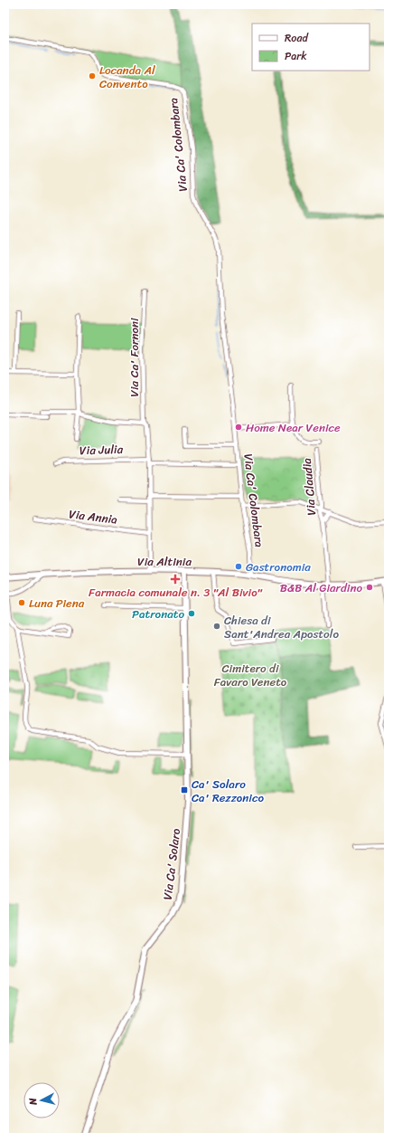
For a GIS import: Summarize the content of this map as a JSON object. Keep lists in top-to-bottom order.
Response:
{
  "streets": {
    "street": [
      "Via Ca' Colombara",
      "Via Ca' Fornoni",
      "Via Julia",
      "Via Claudia",
      "Via Annia",
      "Via Altinia",
      "Via Ca' Solaro"
    ]
  },
  "crossings": [
    ["Via Ca' Colombara", "Via Julia"],
    ["Via Ca' Colombara", "Via Altinia"],
    ["Via Ca' Fornoni", "Via Julia"],
    ["Via Ca' Fornoni", "Via Annia"],
    ["Via Ca' Fornoni", "Via Altinia"],
    ["Via Claudia", "Via Altinia"],
    ["Via Altinia", "Via Ca' Solaro"]
  ],
  "parks": ["Cimitero di Favaro Veneto"],
  "places": {
    "other": [
      "Locanda Al Convento",
      "Home Near Venice",
      "Gastronomia",
      "B&B Al Giardino",
      "Luna Piena",
      "Patronato",
      "Chiesa di Sant'Andrea Apostolo"
    ],
    "health": ["Farmacia comunale n. 3 \"Al Bivio\""],
    "transit": ["Ca' Solaro Ca' Rezzonico"]
  },
  "legend": ["Road", "Park"],
  "north": "left"
}
